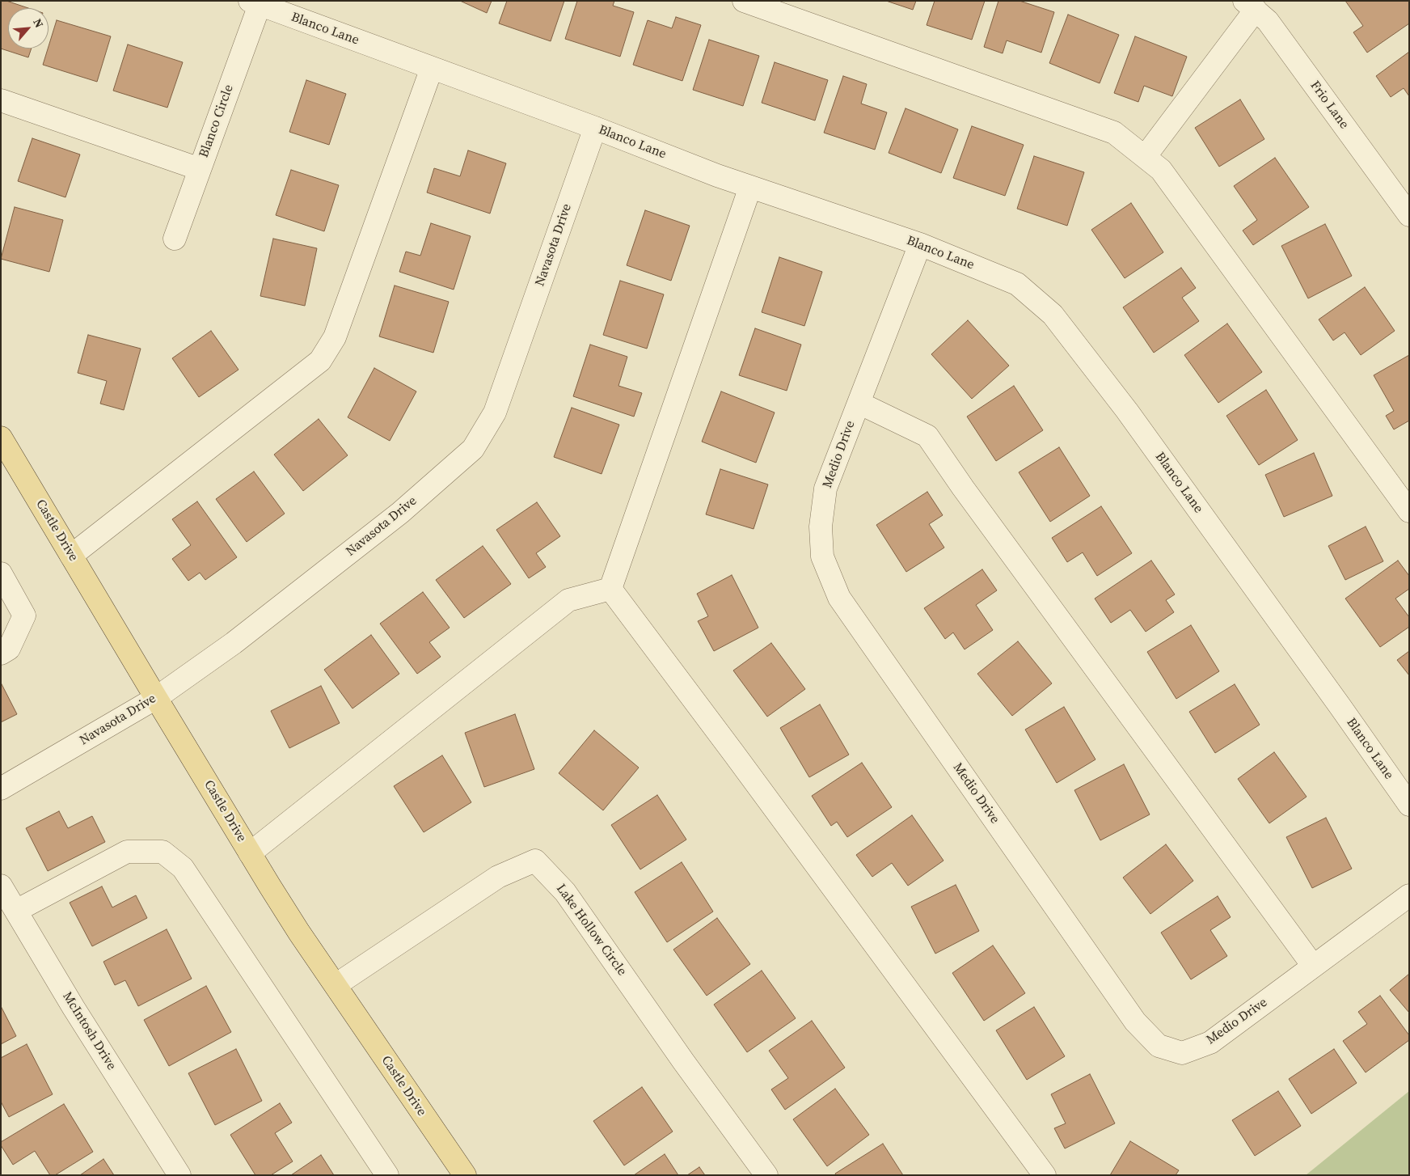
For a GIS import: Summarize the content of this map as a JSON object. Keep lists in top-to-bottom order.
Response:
{
  "streets": {
    "main road": ["Castle Drive"],
    "street": [
      "Blanco Lane",
      "Frio Lane",
      "Blanco Circle",
      "Navasota Drive",
      "Medio Drive",
      "Lake Hollow Circle",
      "McIntosh Drive"
    ]
  },
  "crossings": [
    ["Blanco Lane", "Blanco Circle"],
    ["Blanco Lane", "Navasota Drive"],
    ["Blanco Lane", "Medio Drive"],
    ["Navasota Drive", "Castle Drive"],
    ["Castle Drive", "Lake Hollow Circle"]
  ],
  "north": "top right"
}
